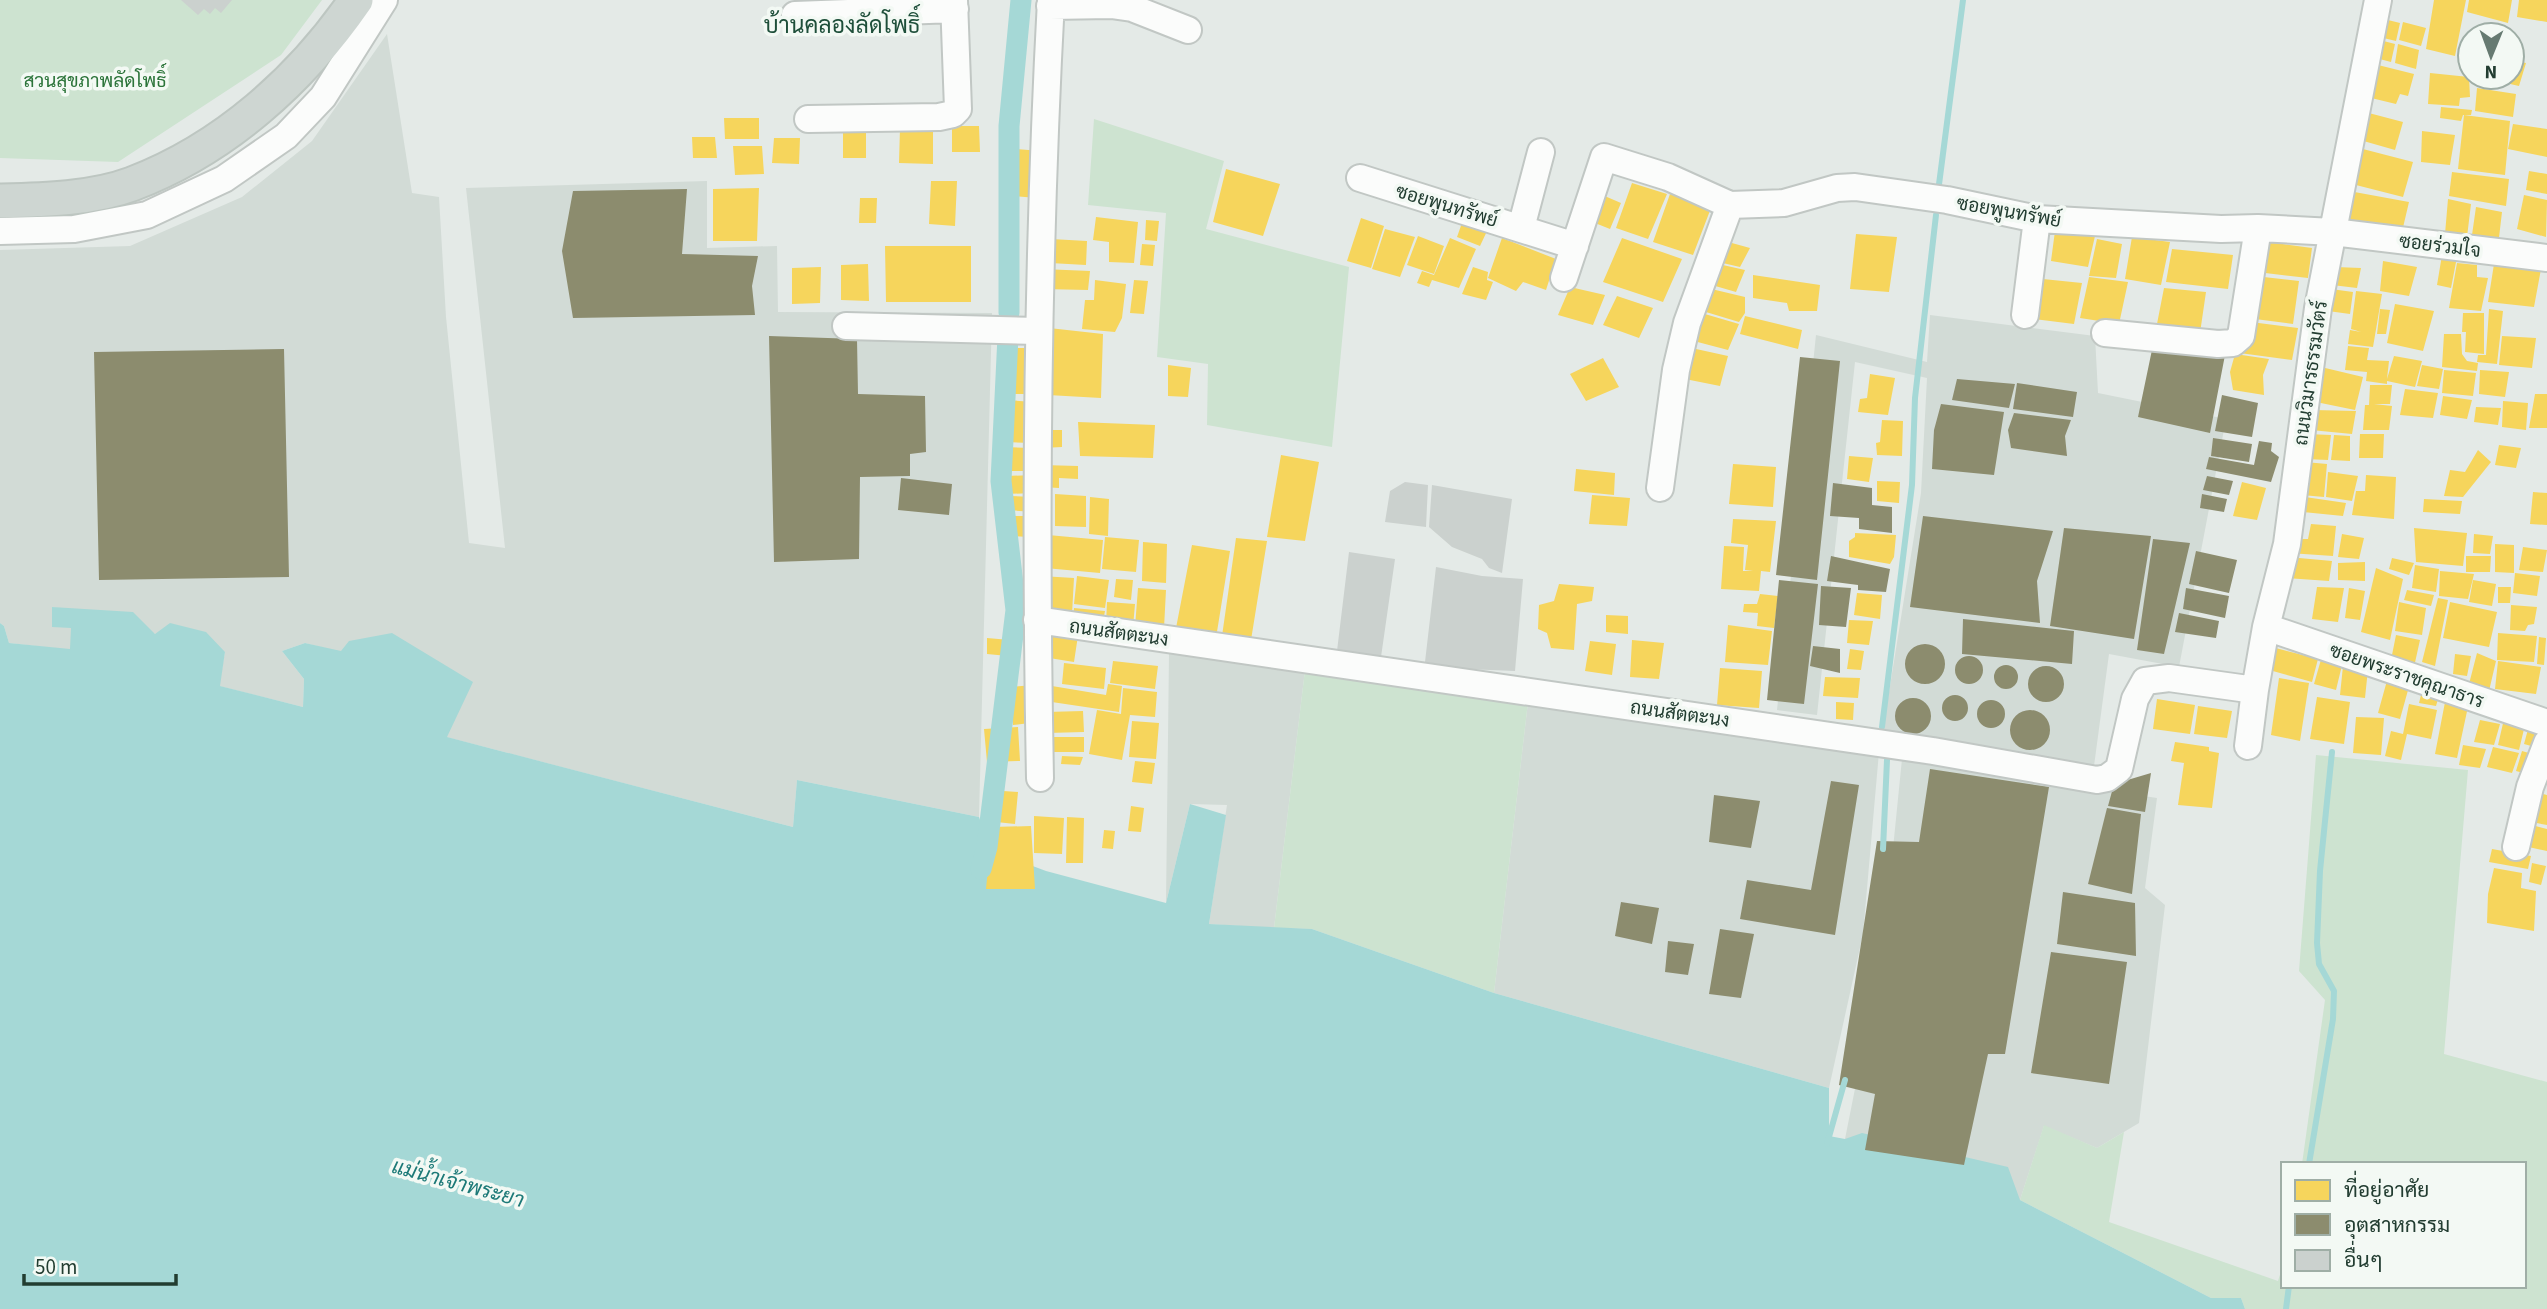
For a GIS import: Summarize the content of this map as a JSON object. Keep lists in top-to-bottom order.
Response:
{
  "streets": {
    "street": [
      "ซอยพูนทรัพย์",
      "ซอยร่วมใจ",
      "ถนนวิมารธรรมวัตร์",
      "ถนนสัตตะนง",
      "ซอยพระราชคุณาธาร"
    ]
  },
  "crossings": [
    ["ซอยพูนทรัพย์", "ซอยร่วมใจ"],
    ["ซอยพูนทรัพย์", "ถนนวิมารธรรมวัตร์"],
    ["ซอยร่วมใจ", "ถนนวิมารธรรมวัตร์"],
    ["ถนนวิมารธรรมวัตร์", "ถนนสัตตะนง"],
    ["ถนนวิมารธรรมวัตร์", "ซอยพระราชคุณาธาร"]
  ],
  "districts": ["บ้านคลองลัดโพธิ์"],
  "water": ["แม่น้ำเจ้าพระยา"],
  "parks": ["สวนสุขภาพลัดโพธิ์"],
  "legend": ["ที่อยู่อาศัย", "อุตสาหกรรม", "อื่นๆ"],
  "scale_bar": "50 m",
  "north": "bottom"
}
